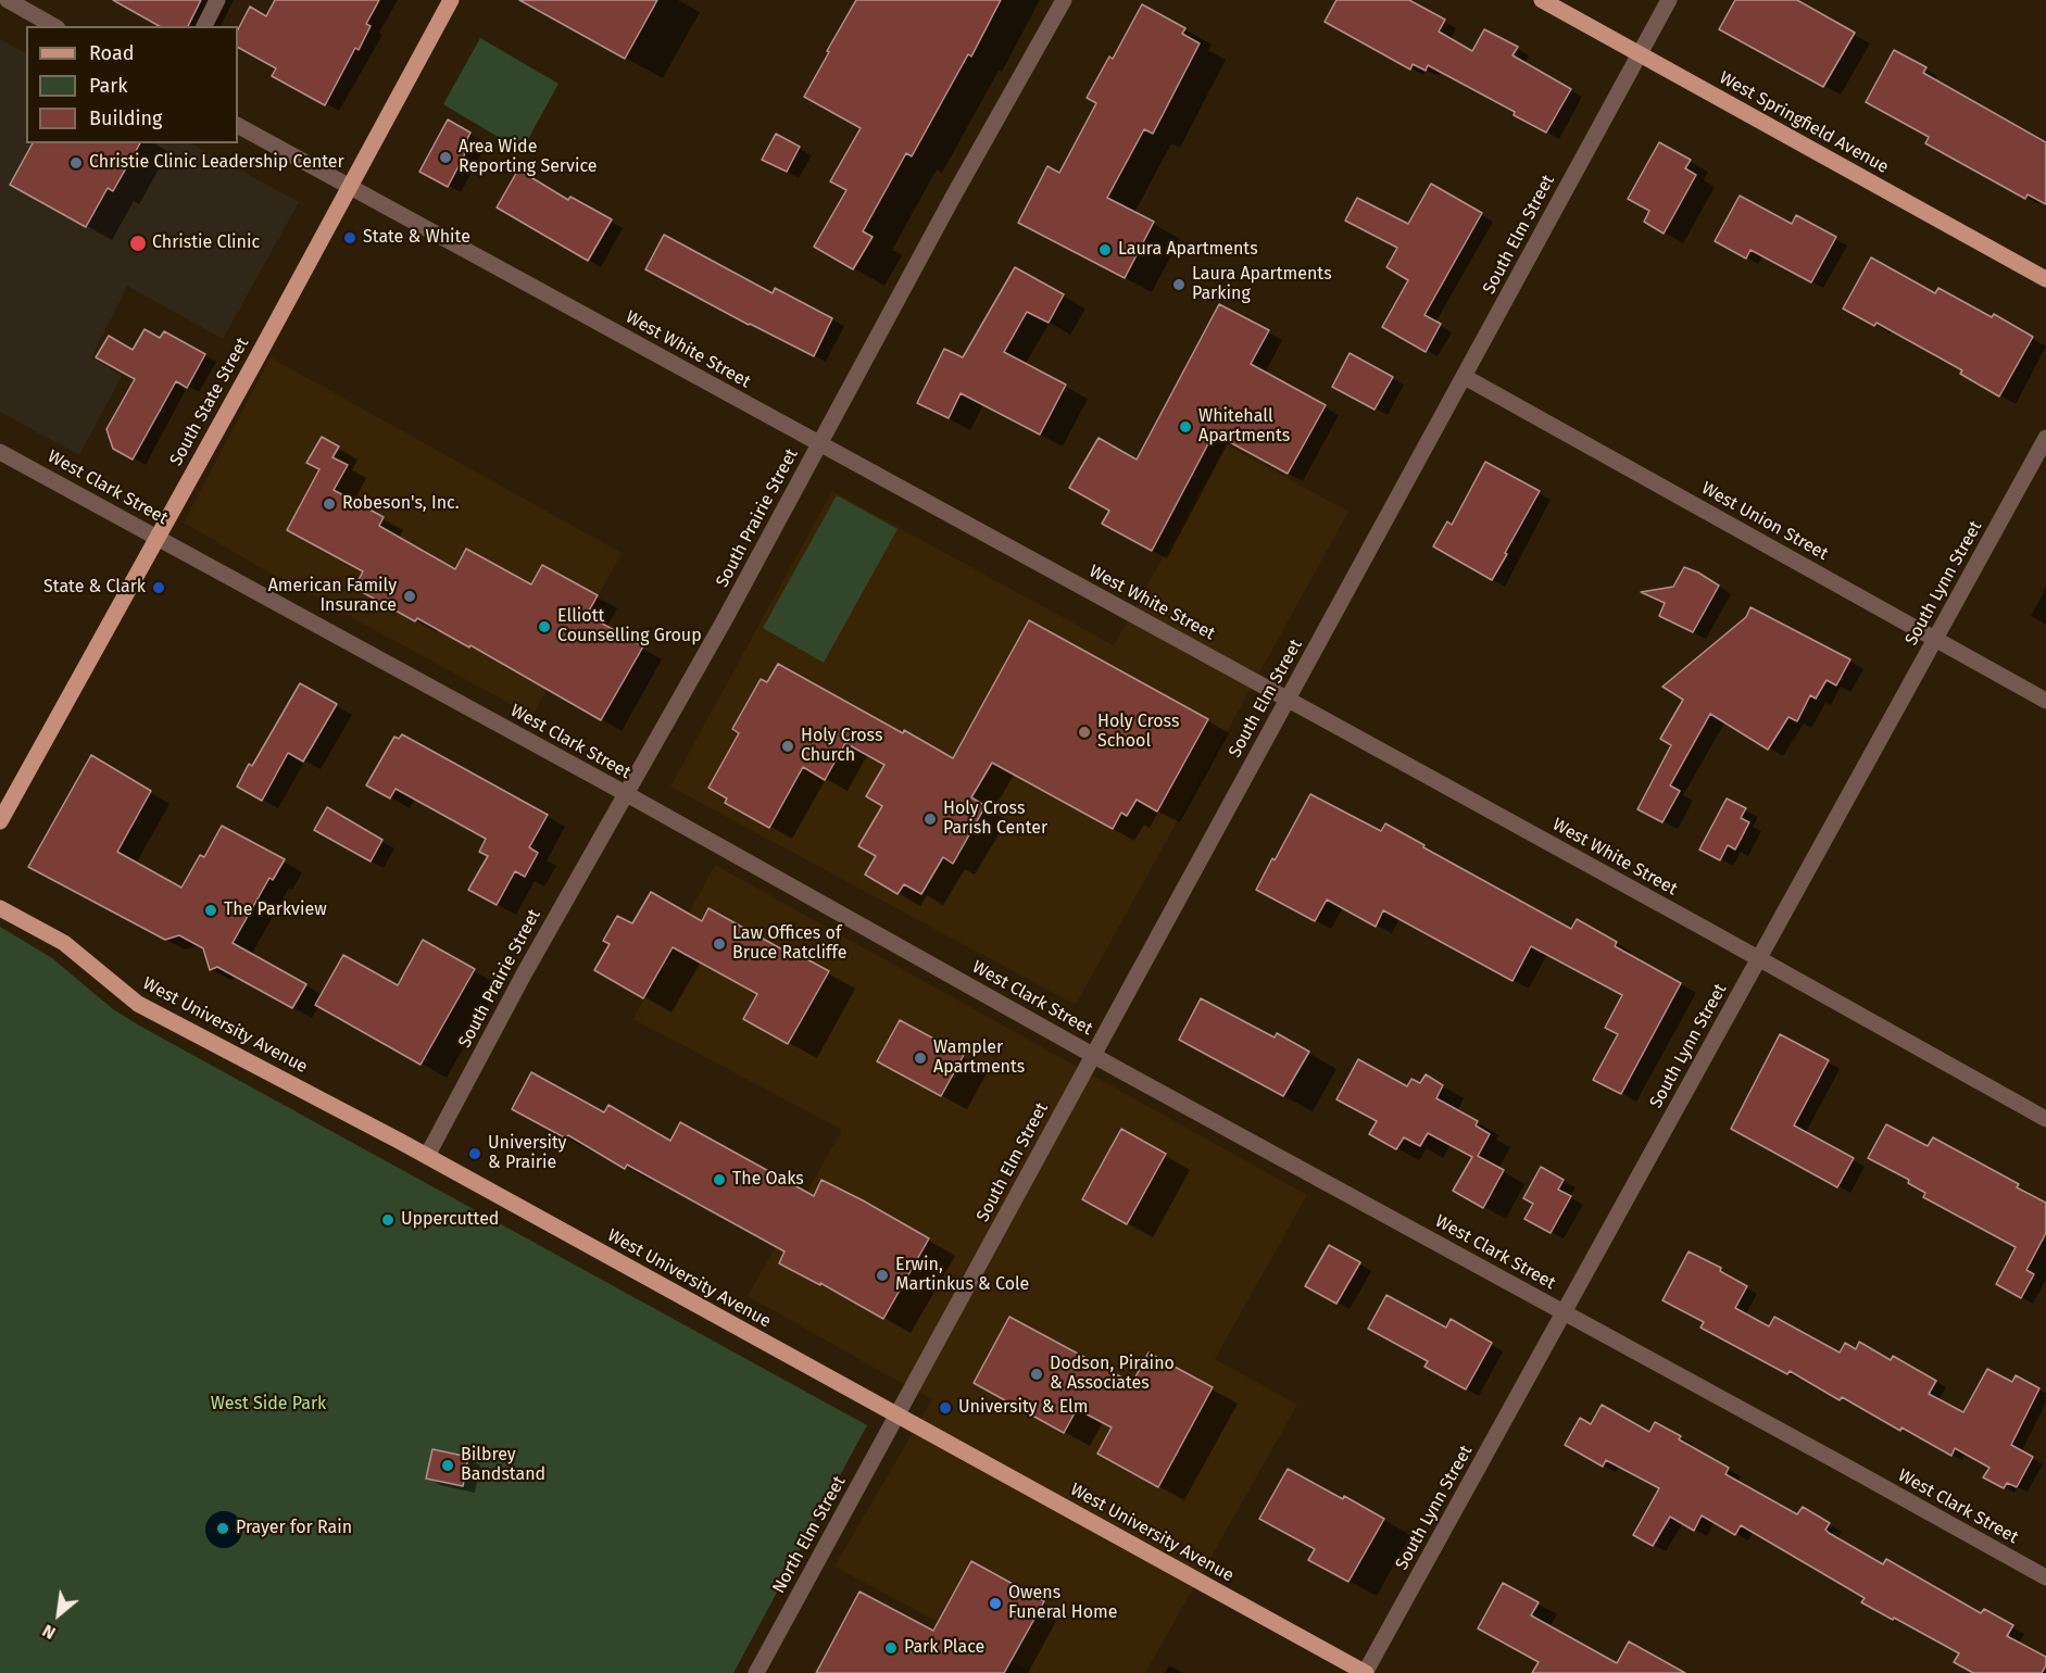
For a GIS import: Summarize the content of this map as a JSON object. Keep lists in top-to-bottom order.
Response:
{
  "streets": {
    "main road": ["West Springfield Avenue", "South State Street", "West University Avenue"],
    "street": [
      "South Elm Street",
      "West White Street",
      "West Clark Street",
      "South Prairie Street",
      "West Union Street",
      "South Lynn Street",
      "North Elm Street"
    ]
  },
  "crossings": [
    ["West Springfield Avenue", "South Elm Street"],
    ["South Elm Street", "West White Street"],
    ["South Elm Street", "West Clark Street"],
    ["South Elm Street", "West Union Street"],
    ["South Elm Street", "West University Avenue"],
    ["South Elm Street", "North Elm Street"],
    ["West White Street", "South State Street"],
    ["West White Street", "South Prairie Street"],
    ["West White Street", "South Lynn Street"],
    ["South State Street", "West Clark Street"],
    ["West Clark Street", "South Prairie Street"],
    ["West Clark Street", "South Lynn Street"],
    ["South Prairie Street", "West University Avenue"],
    ["West Union Street", "South Lynn Street"],
    ["South Lynn Street", "West University Avenue"],
    ["West University Avenue", "North Elm Street"]
  ],
  "parks": ["West Side Park"],
  "places": [
    "Area Wide Reporting Service",
    "Christie Clinic Leadership Center",
    "State & White",
    "Christie Clinic",
    "Laura Apartments",
    "Laura Apartments Parking",
    "Whitehall Apartments",
    "Robeson's, Inc.",
    "State & Clark",
    "American Family Insurance",
    "Elliott Counselling Group",
    "Holy Cross School",
    "Holy Cross Church",
    "Holy Cross Parish Center",
    "The Parkview",
    "Law Offices of Bruce Ratcliffe",
    "Wampler Apartments",
    "University & Prairie",
    "The Oaks",
    "Uppercutted",
    "Erwin, Martinkus & Cole",
    "Dodson, Piraino & Associates",
    "University & Elm",
    "Bilbrey Bandstand",
    "Prayer for Rain",
    "Owens Funeral Home",
    "Park Place"
  ],
  "legend": ["Road", "Park", "Building"],
  "north": "bottom left"
}
